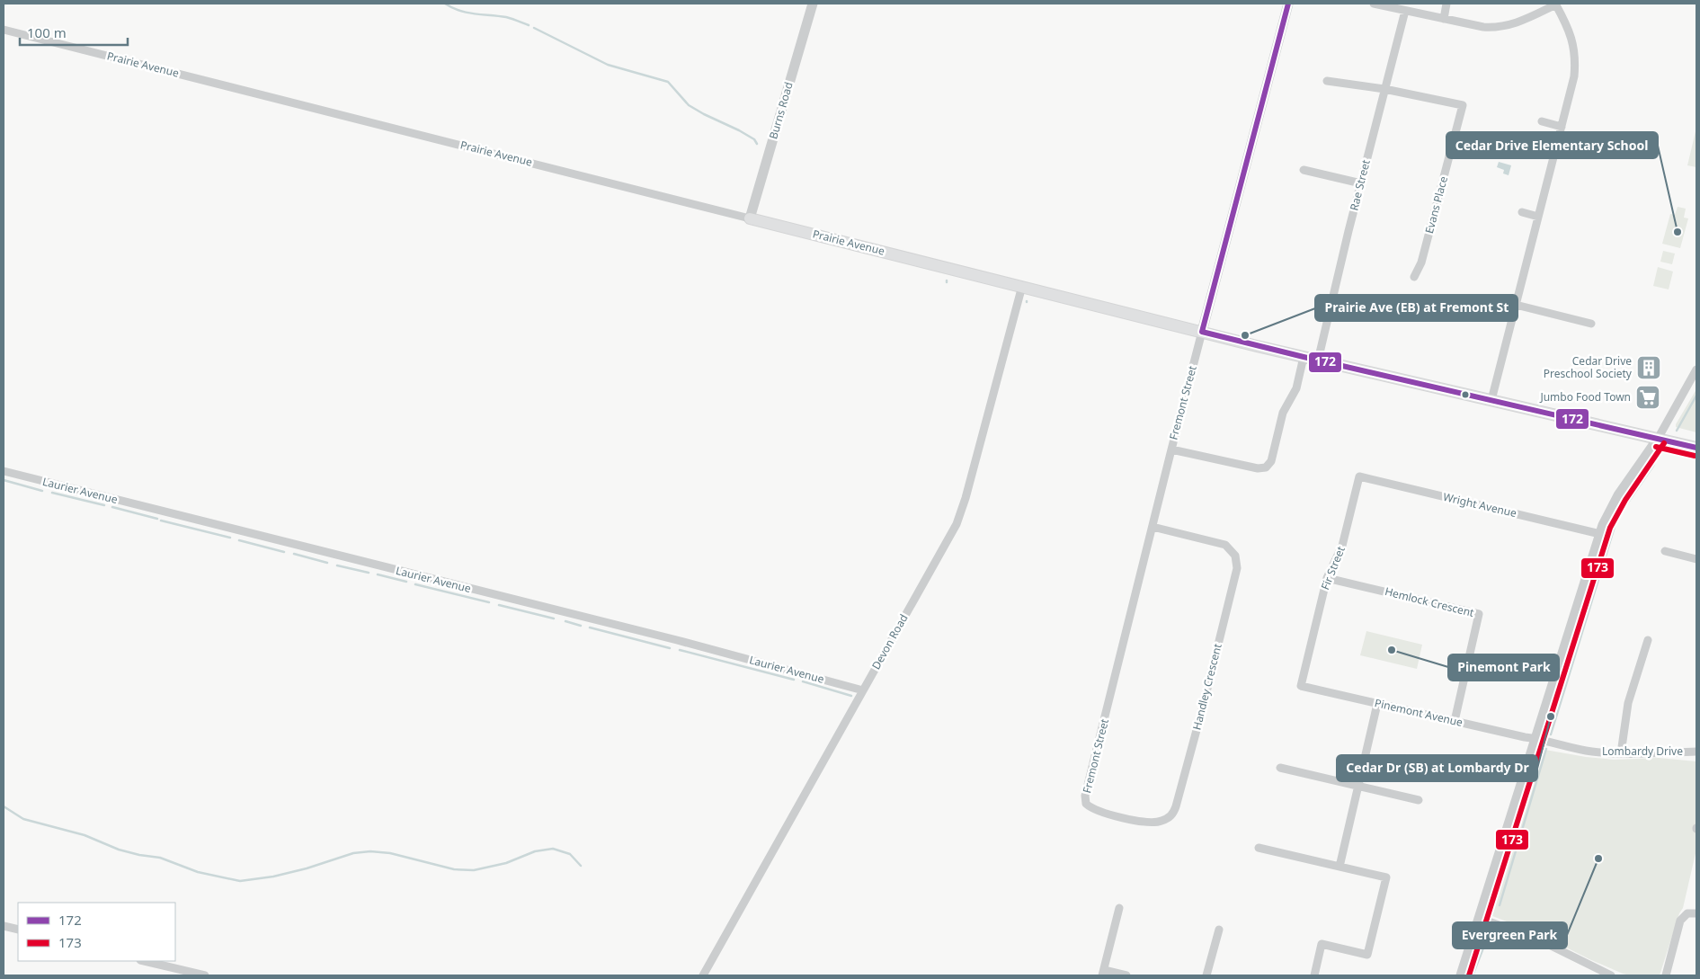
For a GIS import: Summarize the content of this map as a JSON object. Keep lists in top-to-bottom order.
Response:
{
  "streets": {
    "main road": ["Prairie Avenue"],
    "street": [
      "Burns Road",
      "Rae Street",
      "Evans Place",
      "Fremont Street",
      "Laurier Avenue",
      "Wright Avenue",
      "Fir Street",
      "Hemlock Crescent",
      "Devon Road",
      "Handley Crescent",
      "Pinemont Avenue",
      "Lombardy Drive"
    ]
  },
  "crossings": [
    ["Prairie Avenue", "Burns Road"],
    ["Prairie Avenue", "Rae Street"],
    ["Prairie Avenue", "Fremont Street"],
    ["Prairie Avenue", "Devon Road"],
    ["Rae Street", "Evans Place"],
    ["Fremont Street", "Handley Crescent"],
    ["Laurier Avenue", "Devon Road"],
    ["Wright Avenue", "Fir Street"],
    ["Fir Street", "Hemlock Crescent"],
    ["Fir Street", "Pinemont Avenue"],
    ["Hemlock Crescent", "Pinemont Avenue"],
    ["Pinemont Avenue", "Lombardy Drive"]
  ],
  "places": {
    "other": [
      "Cedar Drive Elementary School",
      "Prairie Ave (EB) at Fremont St",
      "Pinemont Park",
      "Cedar Dr (SB) at Lombardy Dr",
      "Evergreen Park"
    ],
    "building": ["Cedar Drive Preschool Society"],
    "supermarket": ["Jumbo Food Town"]
  },
  "lines": ["transit line 172", "transit line 173"],
  "legend": ["172", "173"],
  "scale_bar": "100 m"
}
